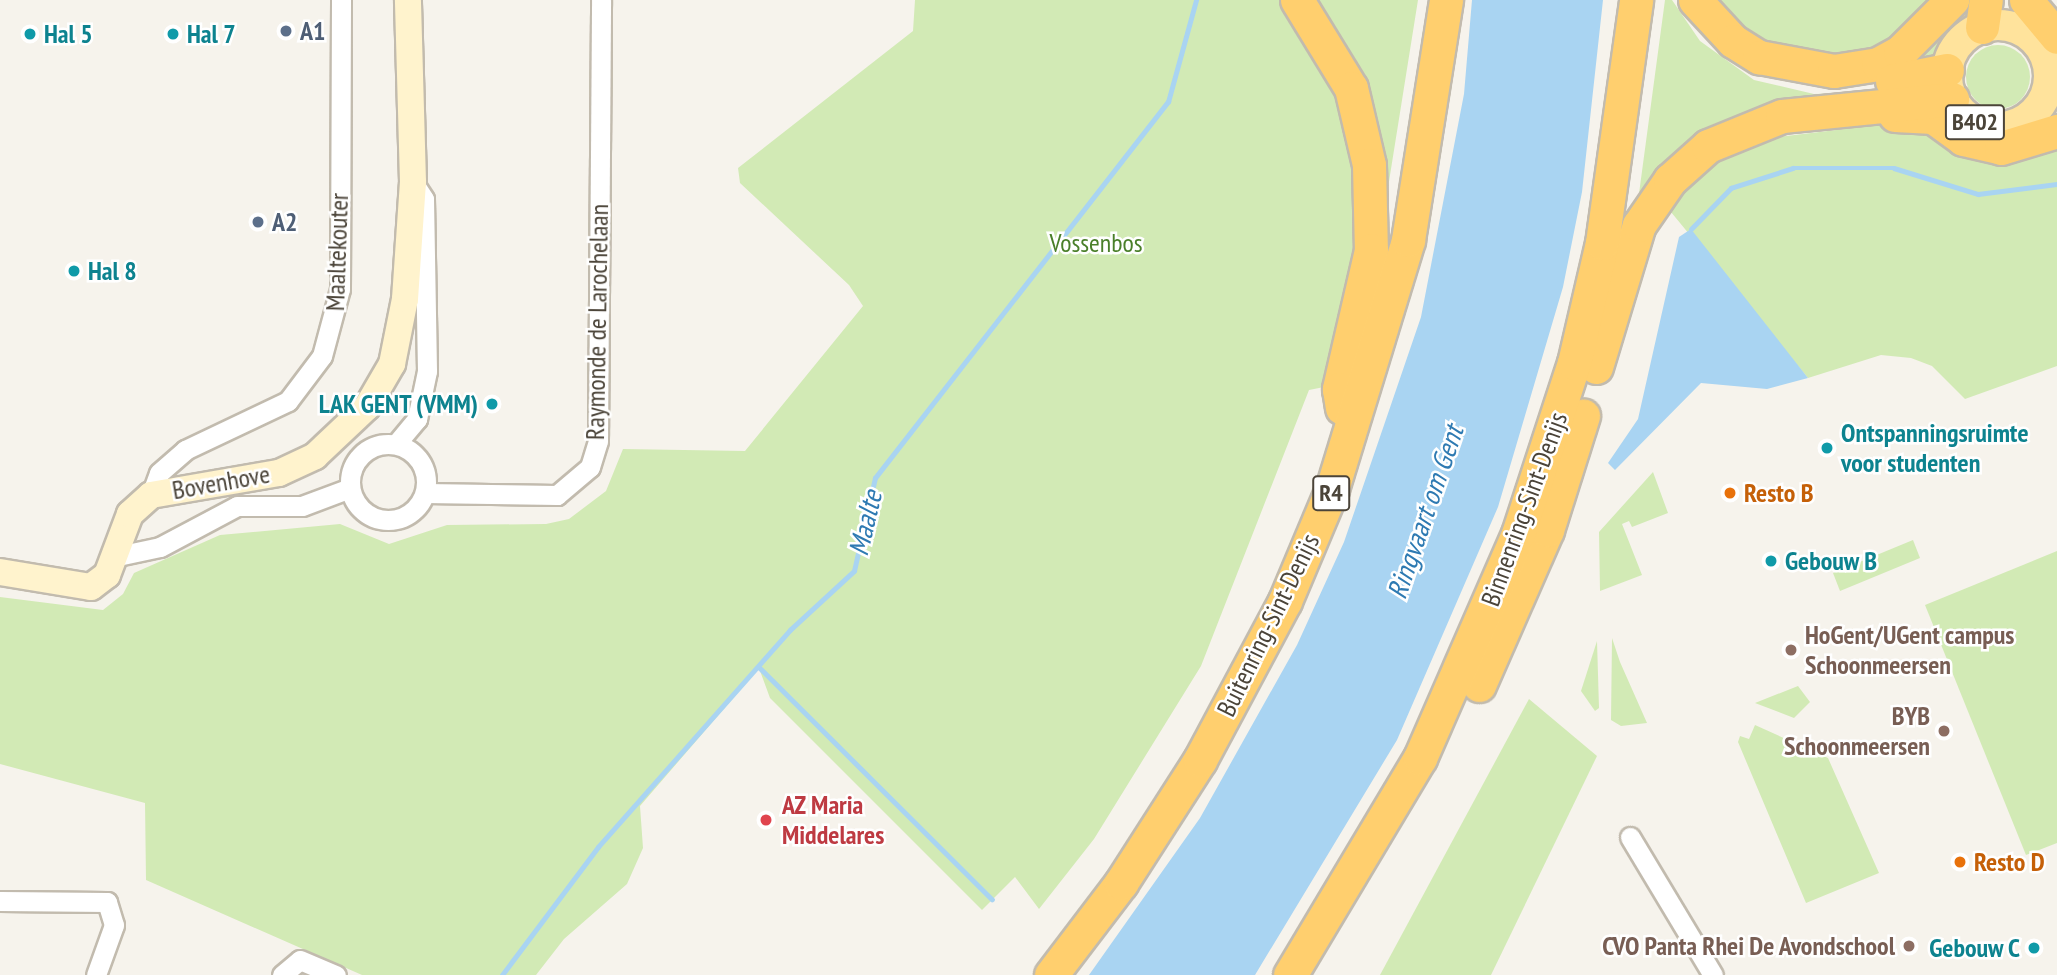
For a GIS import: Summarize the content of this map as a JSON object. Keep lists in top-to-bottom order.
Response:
{
  "streets": {
    "highway": ["R4", "Binnenring-Sint-Denijs", "Buitenring-Sint-Denijs"],
    "main road": ["B402"],
    "street": ["Maaltekouter", "Raymonde de Larochelaan", "Bovenhove"]
  },
  "crossings": [
    ["Maaltekouter", "Bovenhove"]
  ],
  "water": ["Ringvaart om Gent", "Maalte"],
  "parks": ["Vossenbos"],
  "places": [
    "A1",
    "Hal 5",
    "Hal 7",
    "A2",
    "Hal 8",
    "LAK GENT (VMM)",
    "Ontspanningsruimte voor studenten",
    "Resto B",
    "Gebouw B",
    "HoGent/UGent campus Schoonmeersen",
    "BYB Schoonmeersen",
    "AZ Maria Middelares",
    "Resto D",
    "CVO Panta Rhei De Avondschool",
    "Gebouw C"
  ]
}
